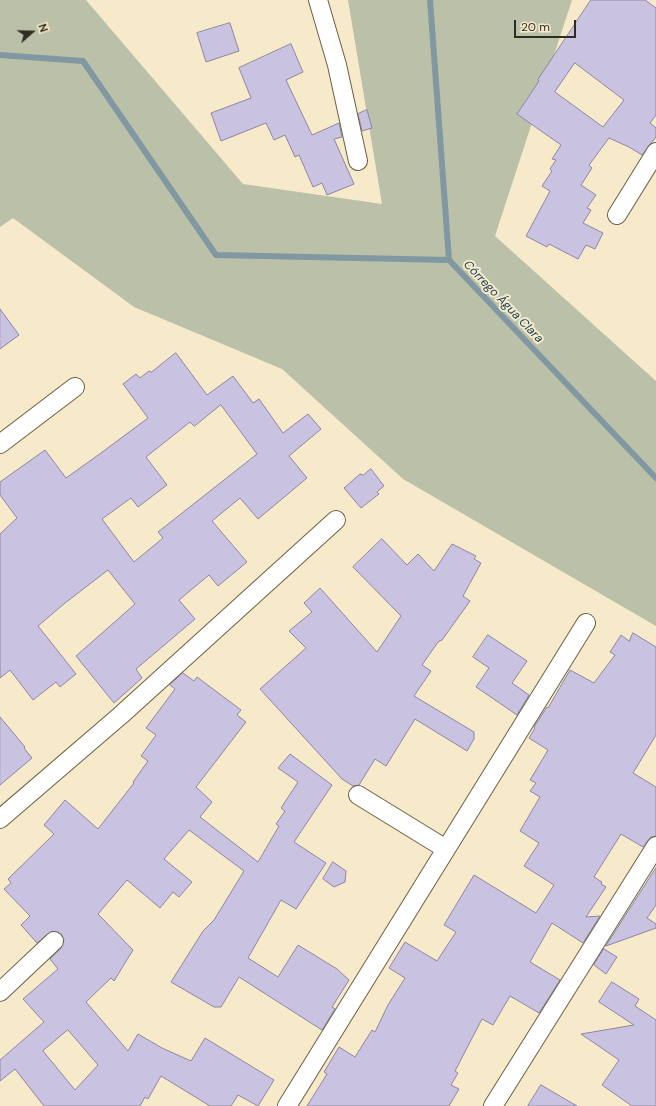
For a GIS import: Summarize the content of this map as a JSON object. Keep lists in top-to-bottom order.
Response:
{
  "water": ["Córrego Água Clara"],
  "scale_bar": "20 m",
  "north": "right"
}
